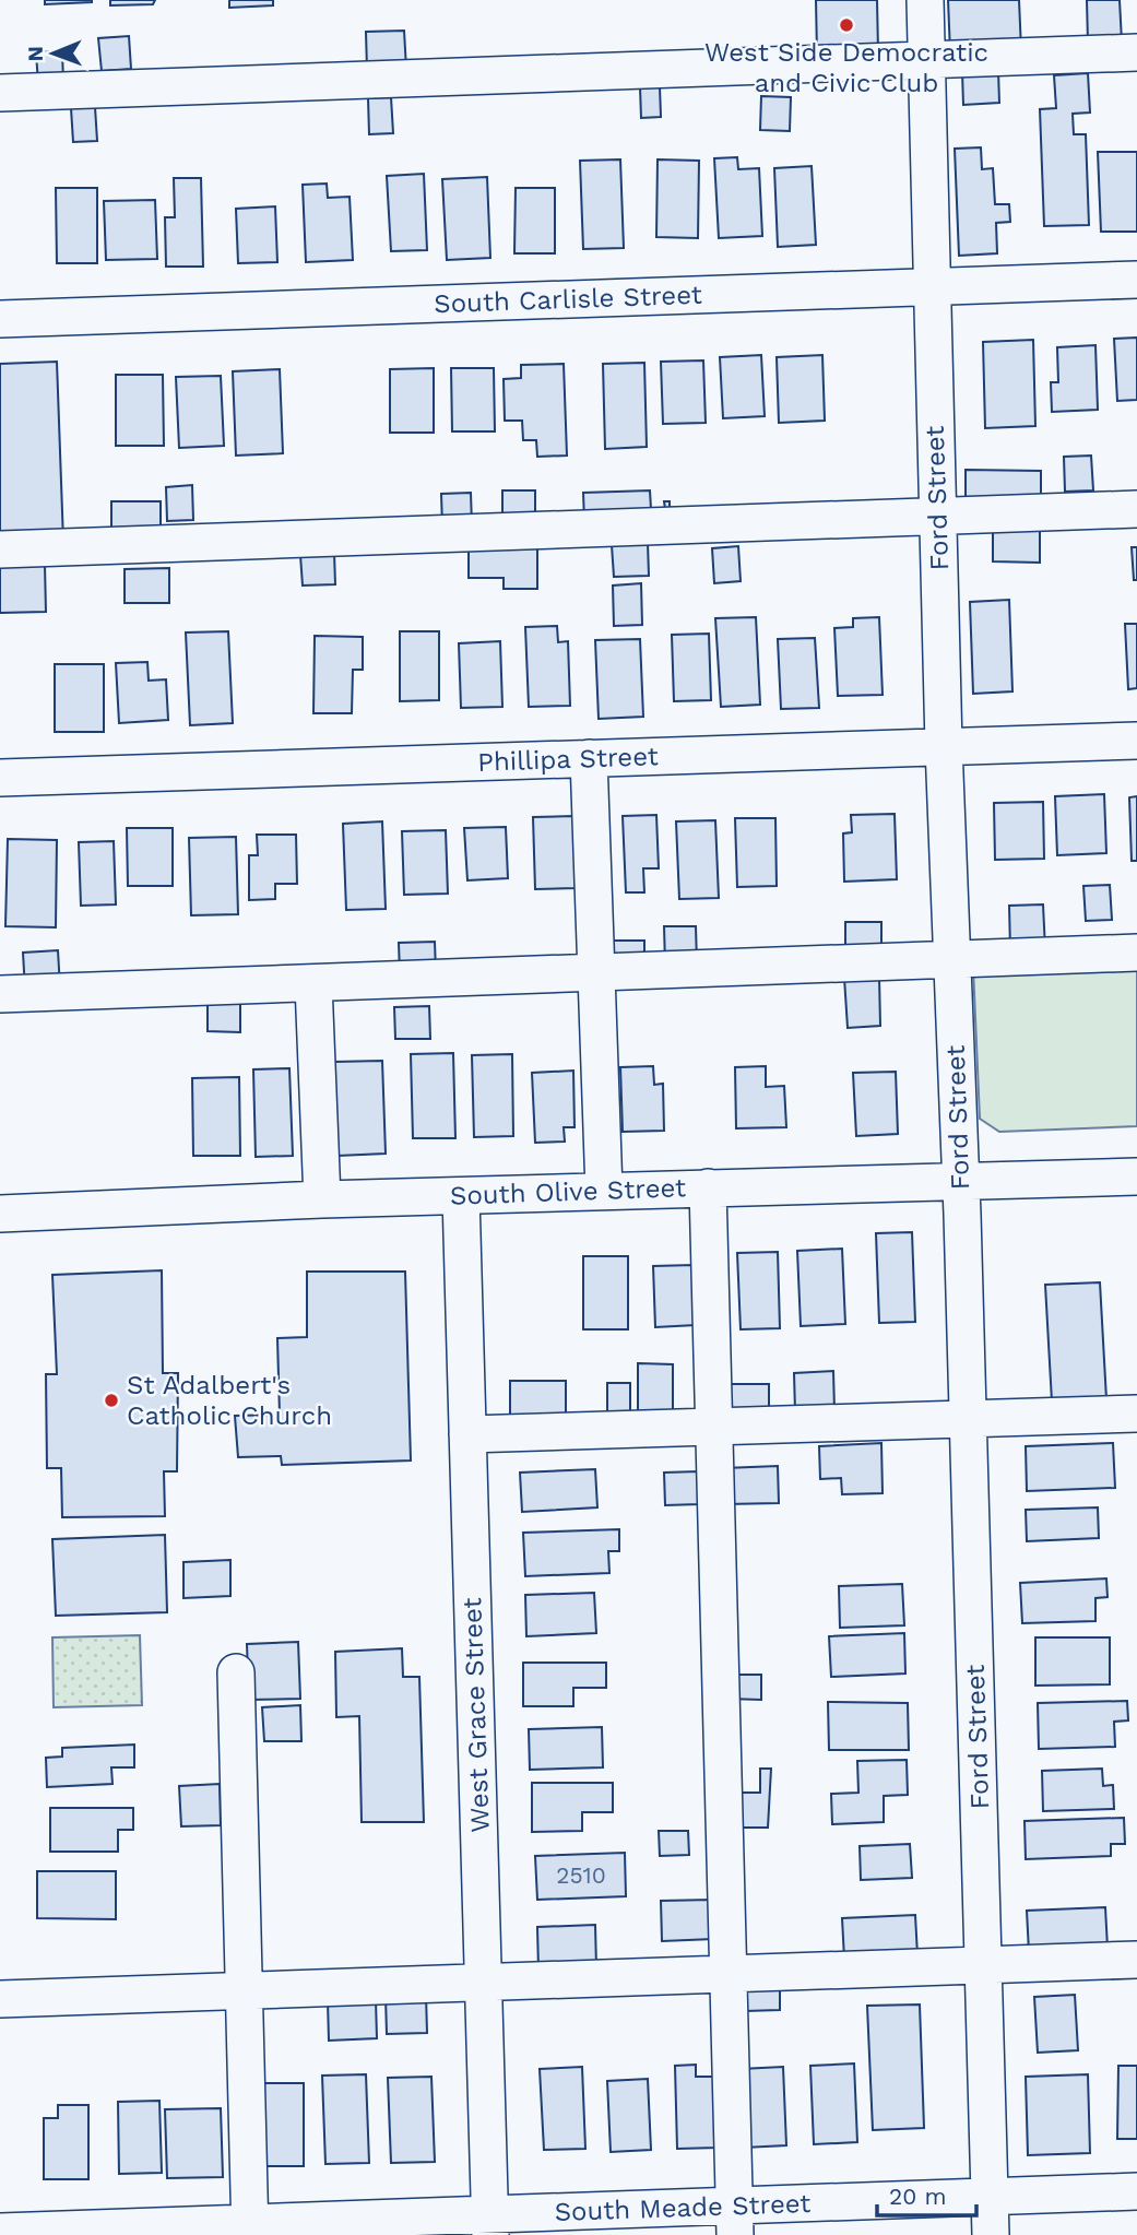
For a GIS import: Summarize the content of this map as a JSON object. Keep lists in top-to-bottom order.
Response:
{
  "streets": {
    "street": [
      "South Carlisle Street",
      "Ford Street",
      "Phillipa Street",
      "South Olive Street",
      "West Grace Street",
      "South Meade Street"
    ]
  },
  "crossings": [
    ["South Carlisle Street", "Ford Street"],
    ["Ford Street", "Phillipa Street"],
    ["Ford Street", "South Olive Street"],
    ["Ford Street", "South Meade Street"],
    ["South Olive Street", "West Grace Street"],
    ["West Grace Street", "South Meade Street"]
  ],
  "places": ["West Side Democratic and Civic Club", "St Adalbert's Catholic Church"],
  "house_numbers": ["2510"],
  "scale_bar": "20 m",
  "north": "left"
}
